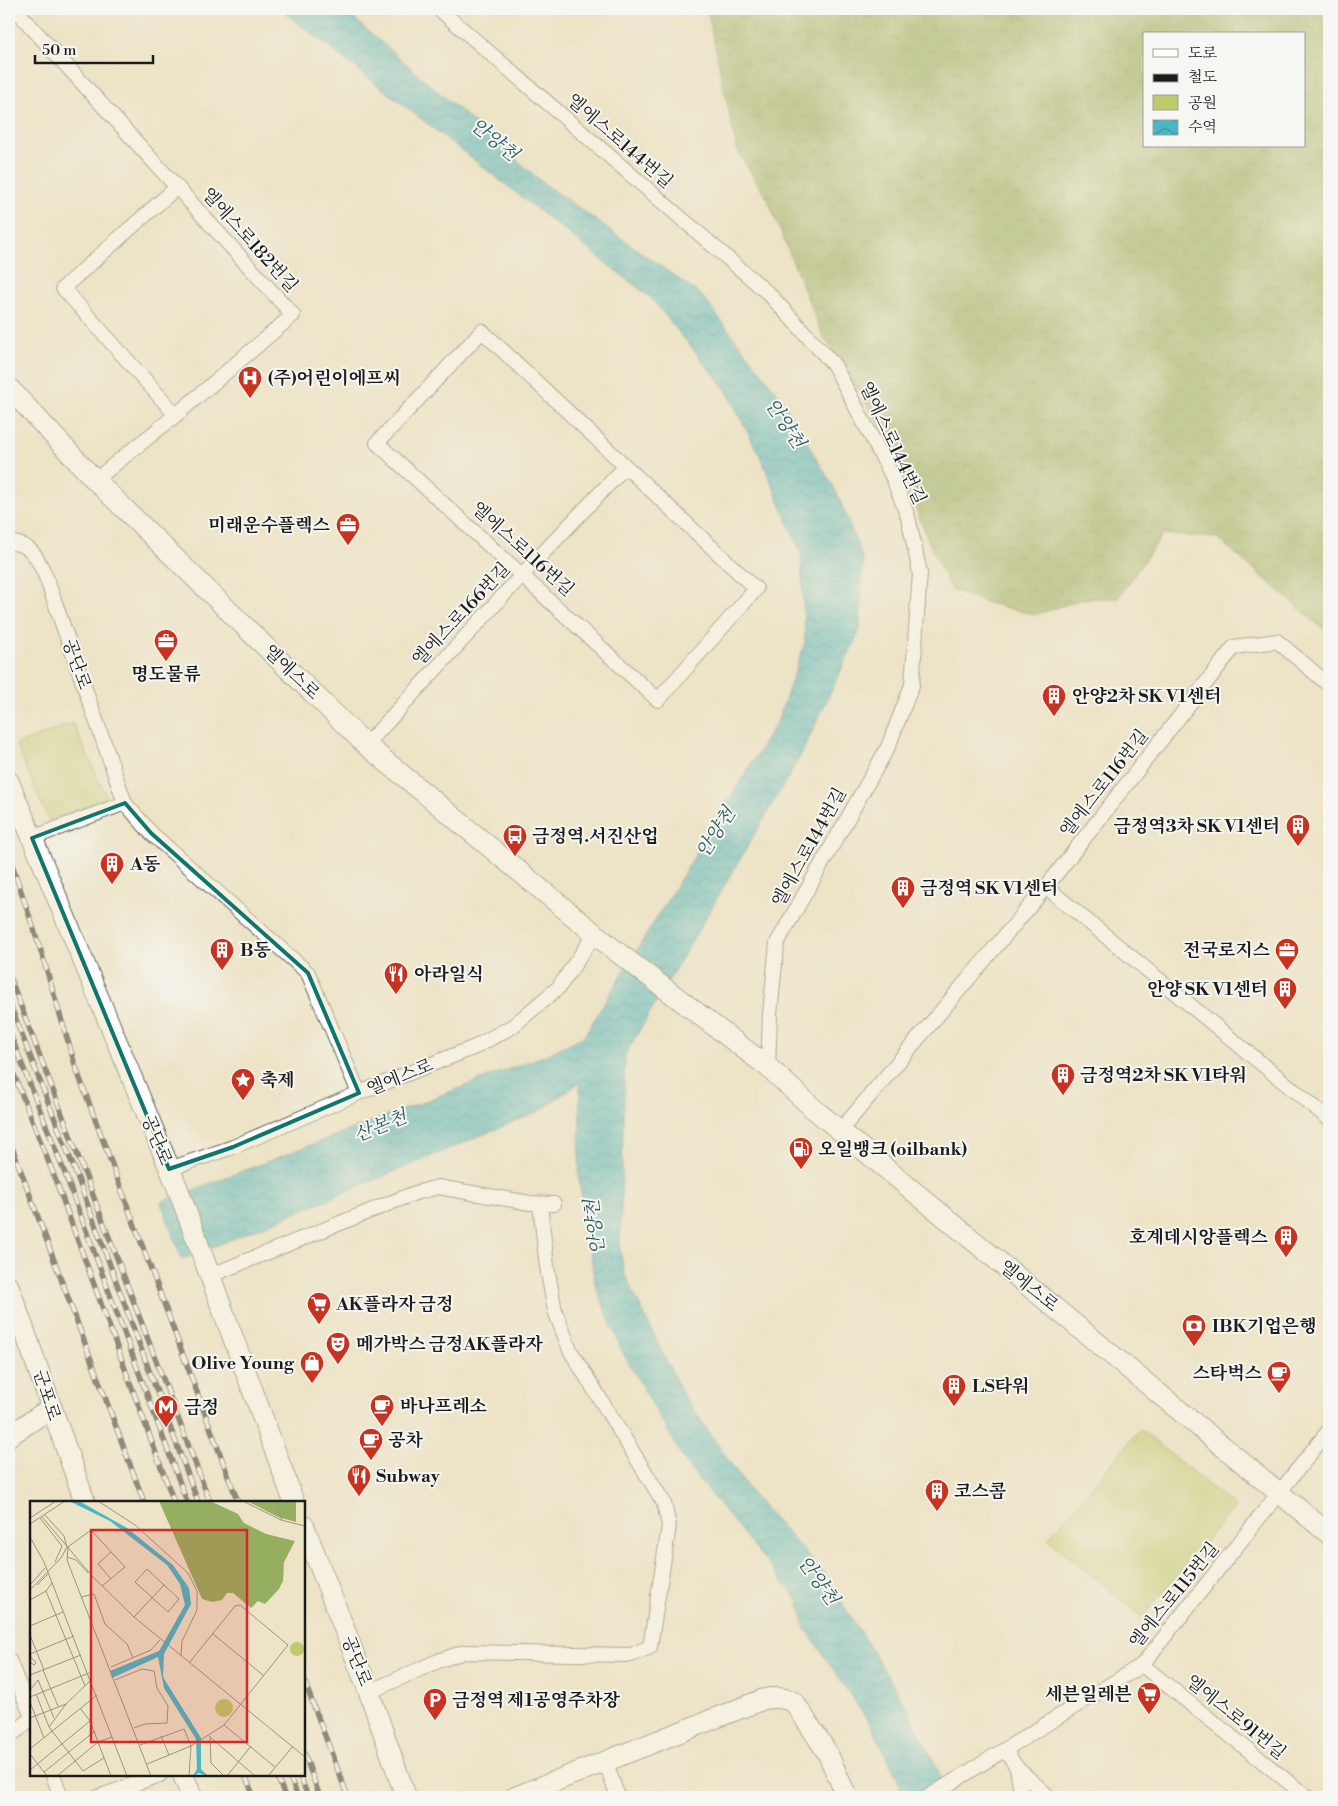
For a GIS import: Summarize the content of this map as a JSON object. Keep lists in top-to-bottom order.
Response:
{
  "streets": {
    "street": [
      "엘에스로144번길",
      "엘에스로182번길",
      "엘에스로116번길",
      "엘에스로166번길",
      "공단로",
      "엘에스로",
      "군포로",
      "엘에스로115번길",
      "엘에스로91번길"
    ]
  },
  "crossings": [
    ["엘에스로144번길", "엘에스로"],
    ["엘에스로182번길", "엘에스로"],
    ["엘에스로116번길", "엘에스로166번길"],
    ["엘에스로116번길", "엘에스로"],
    ["엘에스로166번길", "엘에스로"],
    ["공단로", "엘에스로"],
    ["엘에스로", "엘에스로115번길"],
    ["엘에스로115번길", "엘에스로91번길"]
  ],
  "water": ["안양천", "산본천"],
  "places": {
    "hospital": ["(주)어린이에프씨"],
    "office": ["미래운수플렉스", "명도물류", "전국로지스"],
    "building": [
      "안양2차 SK V1센터",
      "금정역3차 SK V1센터",
      "A동",
      "금정역 SK V1센터",
      "B동",
      "안양 SK V1센터",
      "금정역2차 SK V1타워",
      "호계데시앙플렉스",
      "LS타워",
      "코스콤"
    ],
    "bus stop": ["금정역.서진산업"],
    "restaurant": ["아라일식", "Subway"],
    "place": ["축제"],
    "fuel station": ["오일뱅크 (oilbank)"],
    "supermarket": ["AK플라자 금정", "세븐일레븐"],
    "bank": ["IBK기업은행"],
    "theatre": ["메가박스 금정AK플라자"],
    "shop": ["Olive Young"],
    "cafe": ["스타벅스", "바나프레소", "공차"],
    "metro station": ["금정"],
    "parking": ["금정역 제1공영주차장"]
  },
  "legend": [
    "도로",
    "철도",
    "공원",
    "수역"
  ],
  "scale_bar": "50 m"
}
